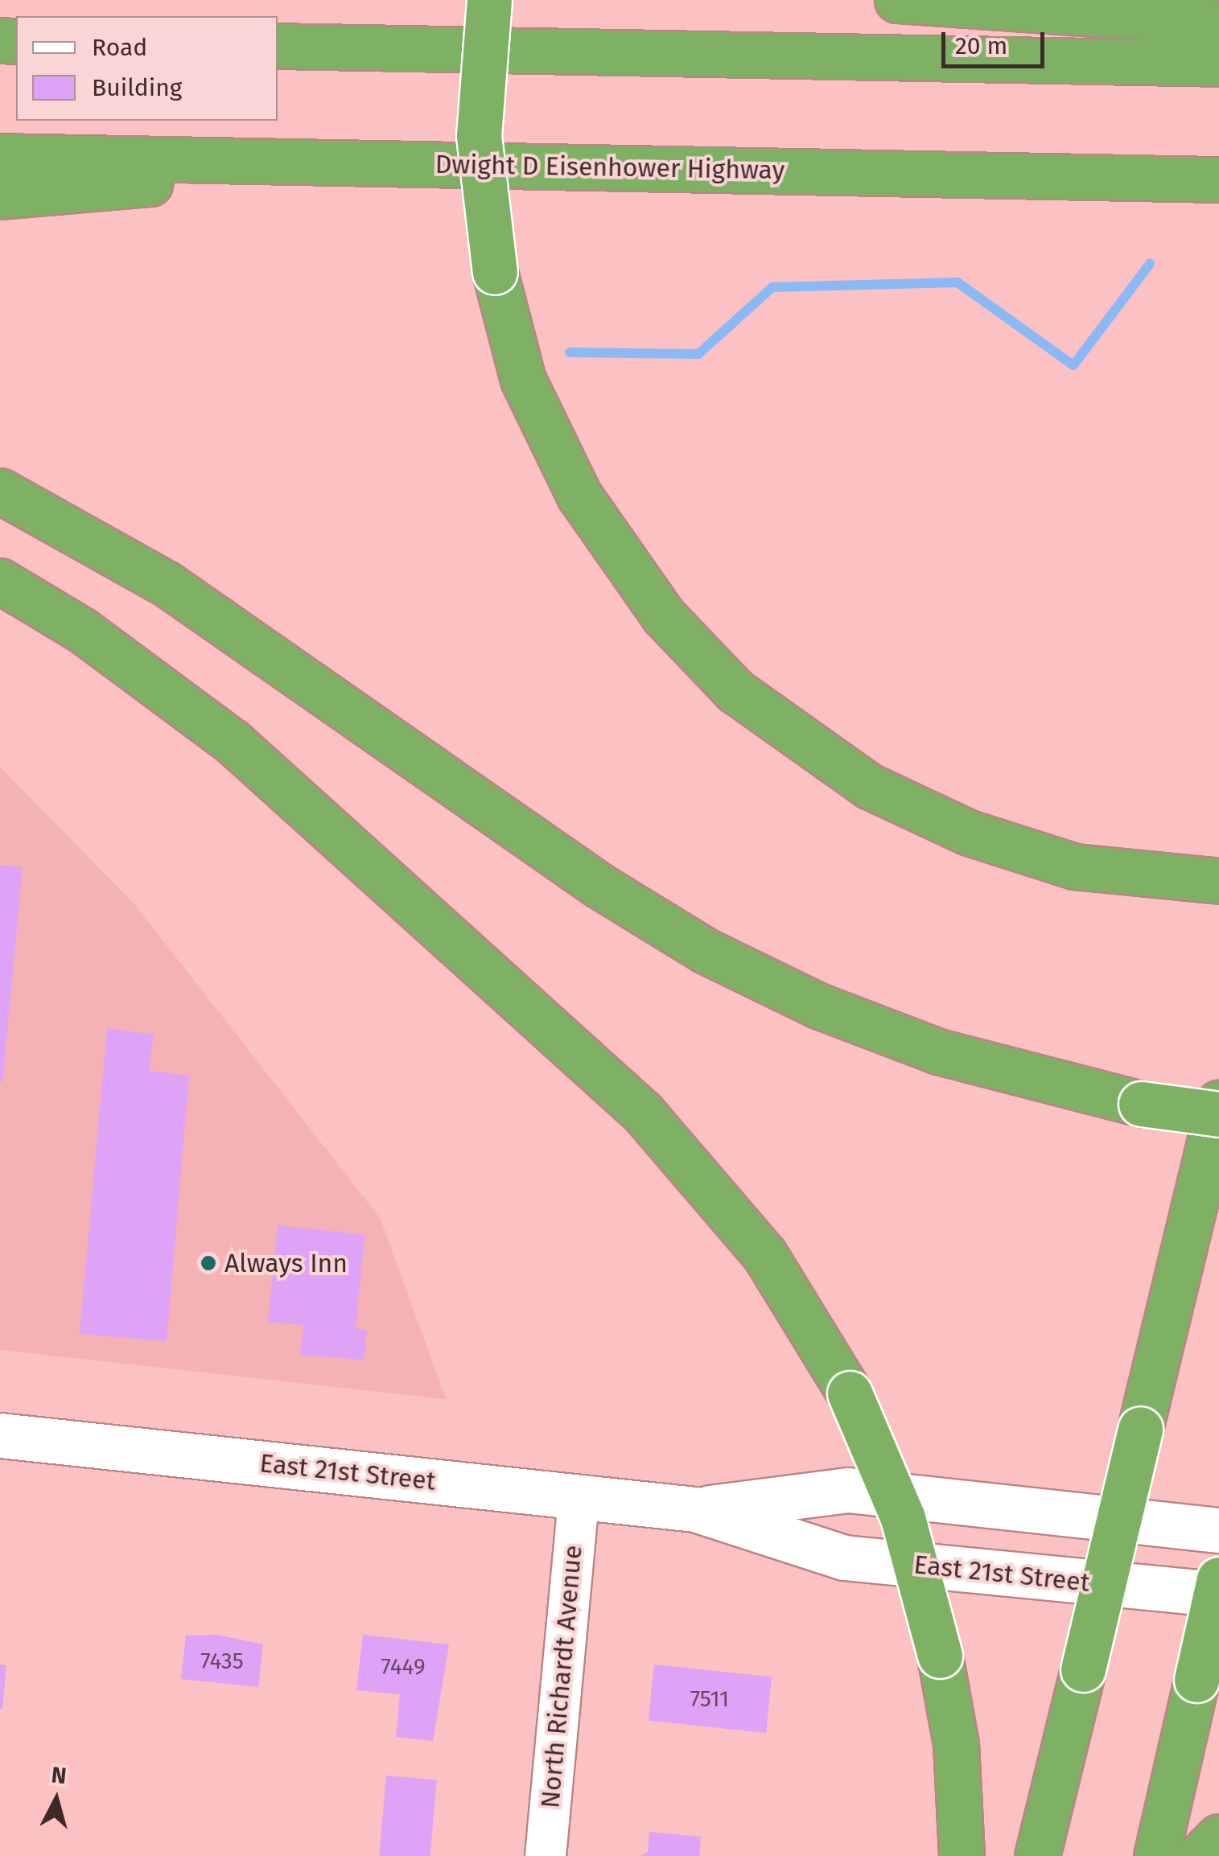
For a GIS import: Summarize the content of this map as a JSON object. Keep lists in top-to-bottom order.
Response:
{
  "streets": {
    "highway": ["Dwight D Eisenhower Highway"],
    "main road": ["East 21st Street"],
    "street": ["North Richardt Avenue"]
  },
  "crossings": [
    ["East 21st Street", "North Richardt Avenue"]
  ],
  "places": ["Always Inn"],
  "house_numbers": ["7435", "7449", "7511"],
  "legend": ["Road", "Building"],
  "scale_bar": "20 m",
  "north": "top"
}
